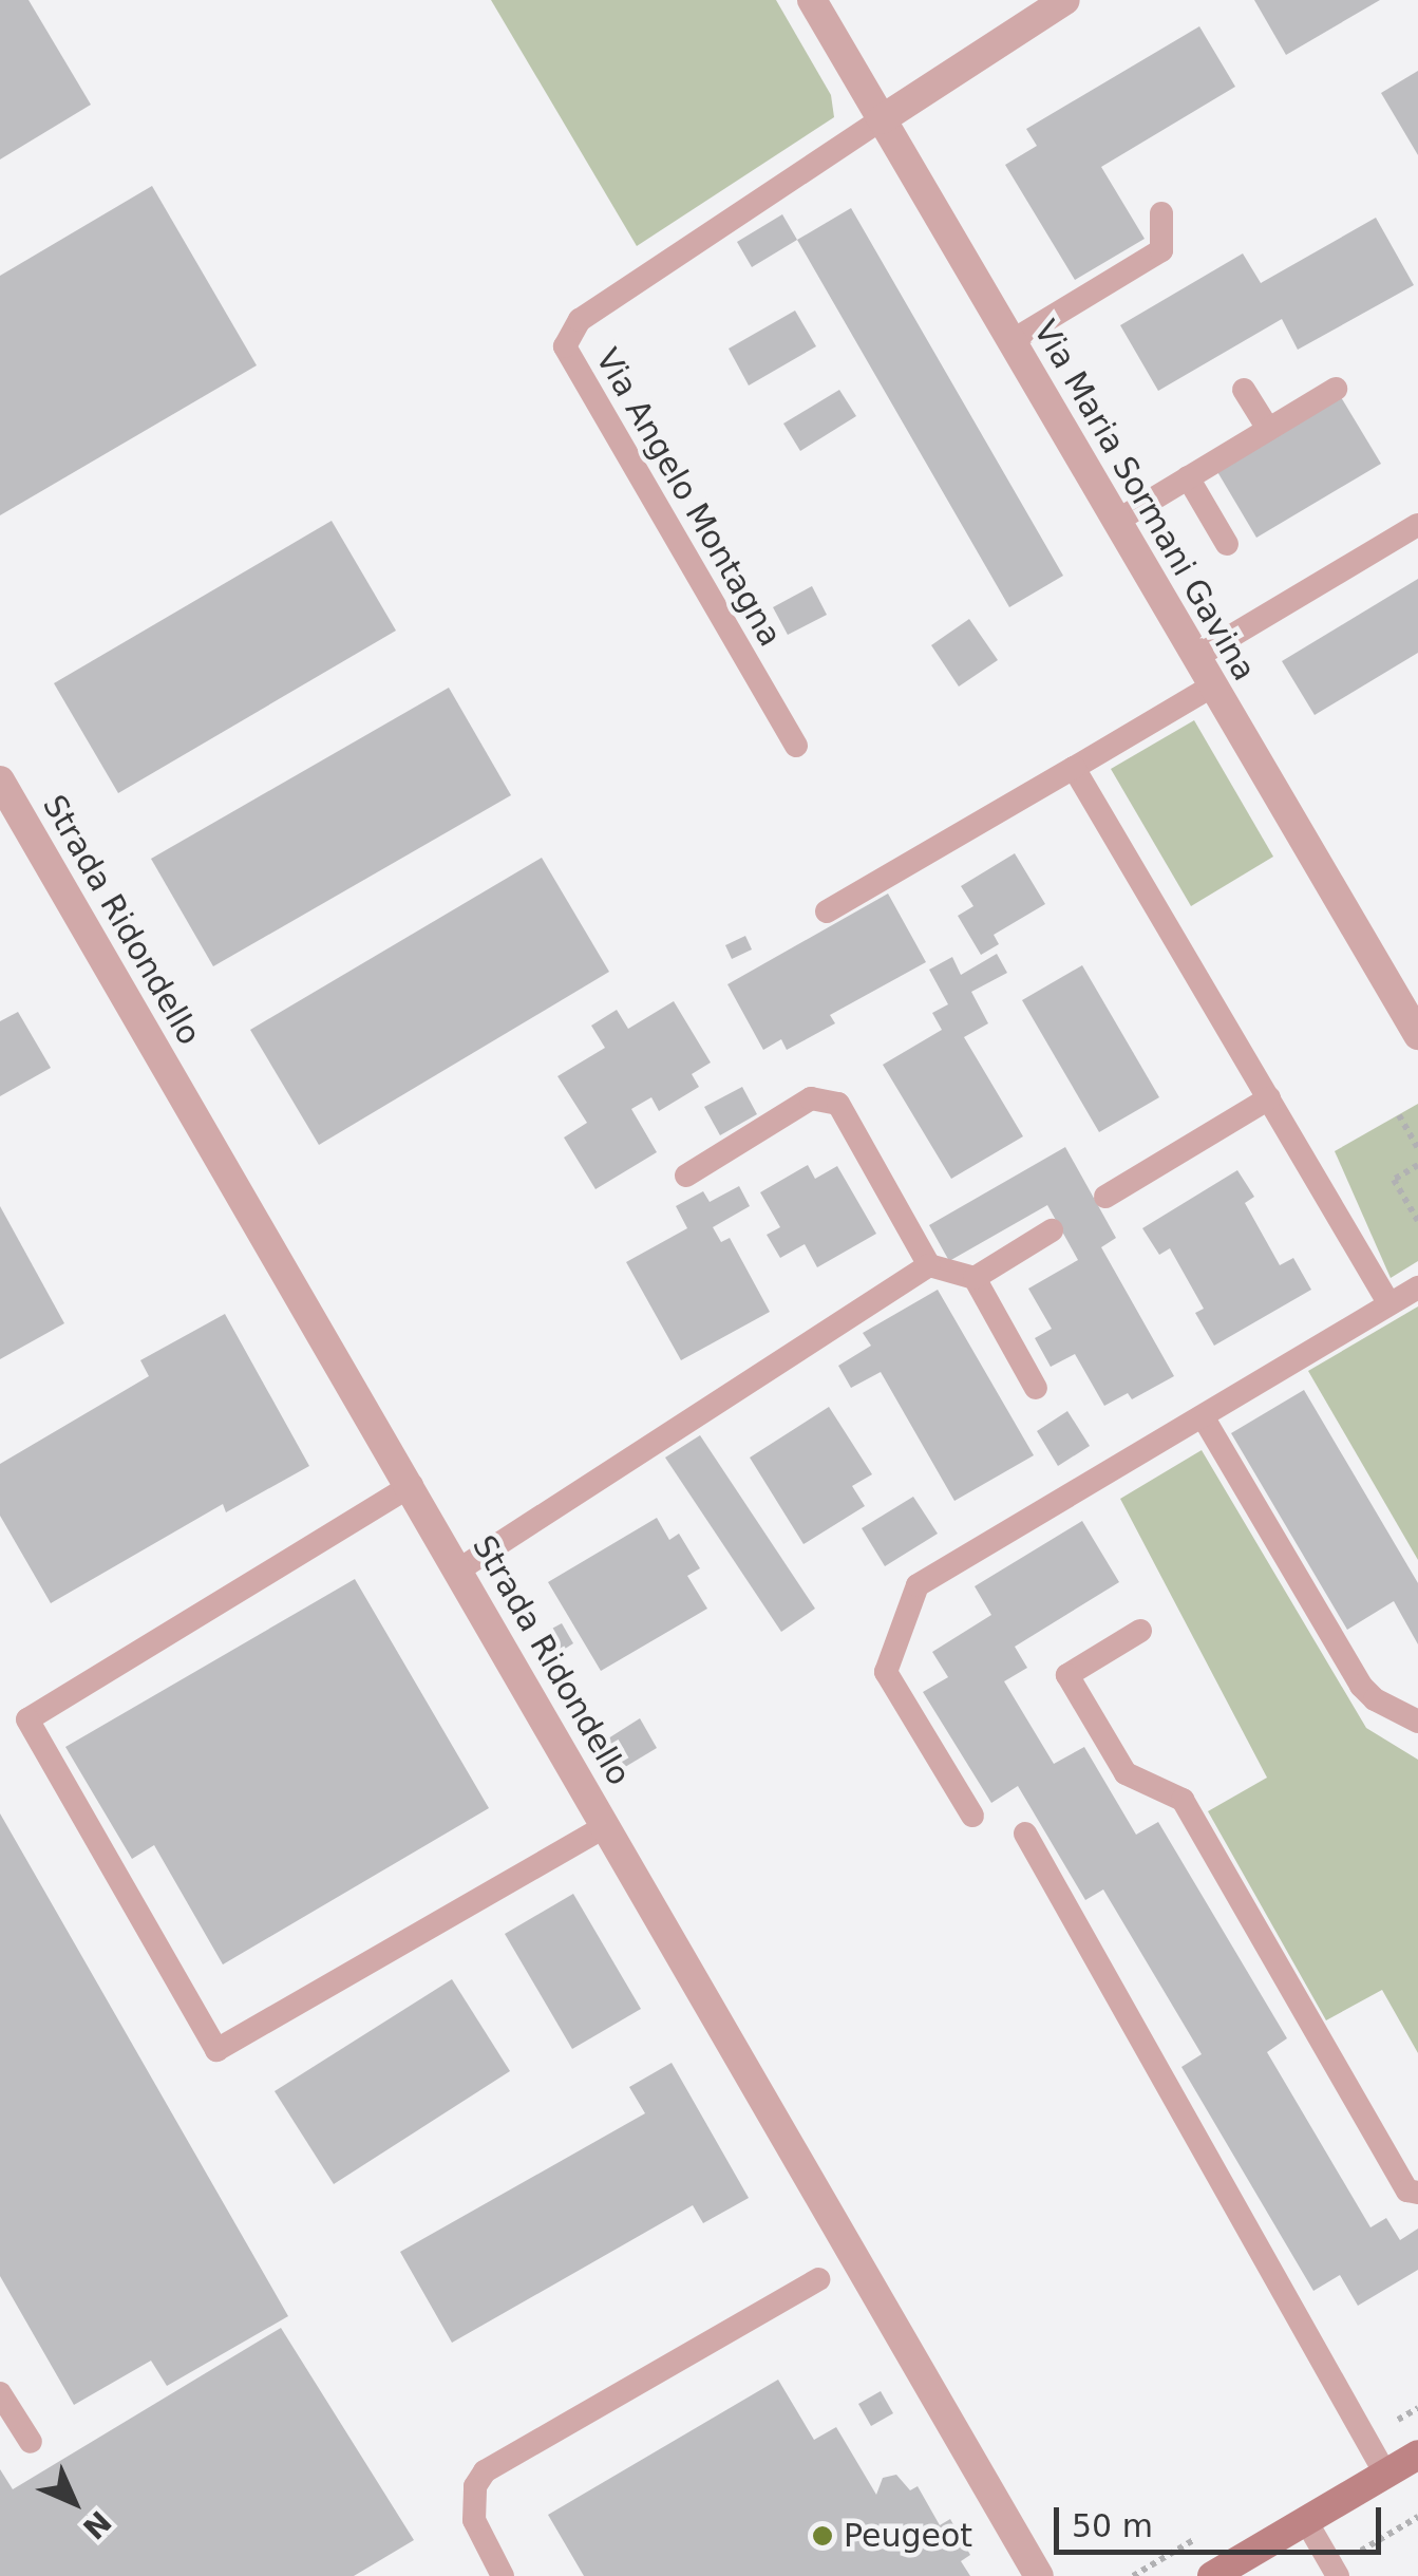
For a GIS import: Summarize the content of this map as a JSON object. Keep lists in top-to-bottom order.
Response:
{
  "streets": {
    "street": ["Via Maria Sormani Gavina", "Strada Ridondello"],
    "lane": ["Via Angelo Montagna"]
  },
  "crossings": [
    ["Via Angelo Montagna", "Via Maria Sormani Gavina"]
  ],
  "places": ["Peugeot"],
  "scale_bar": "50 m",
  "north": "bottom right"
}
